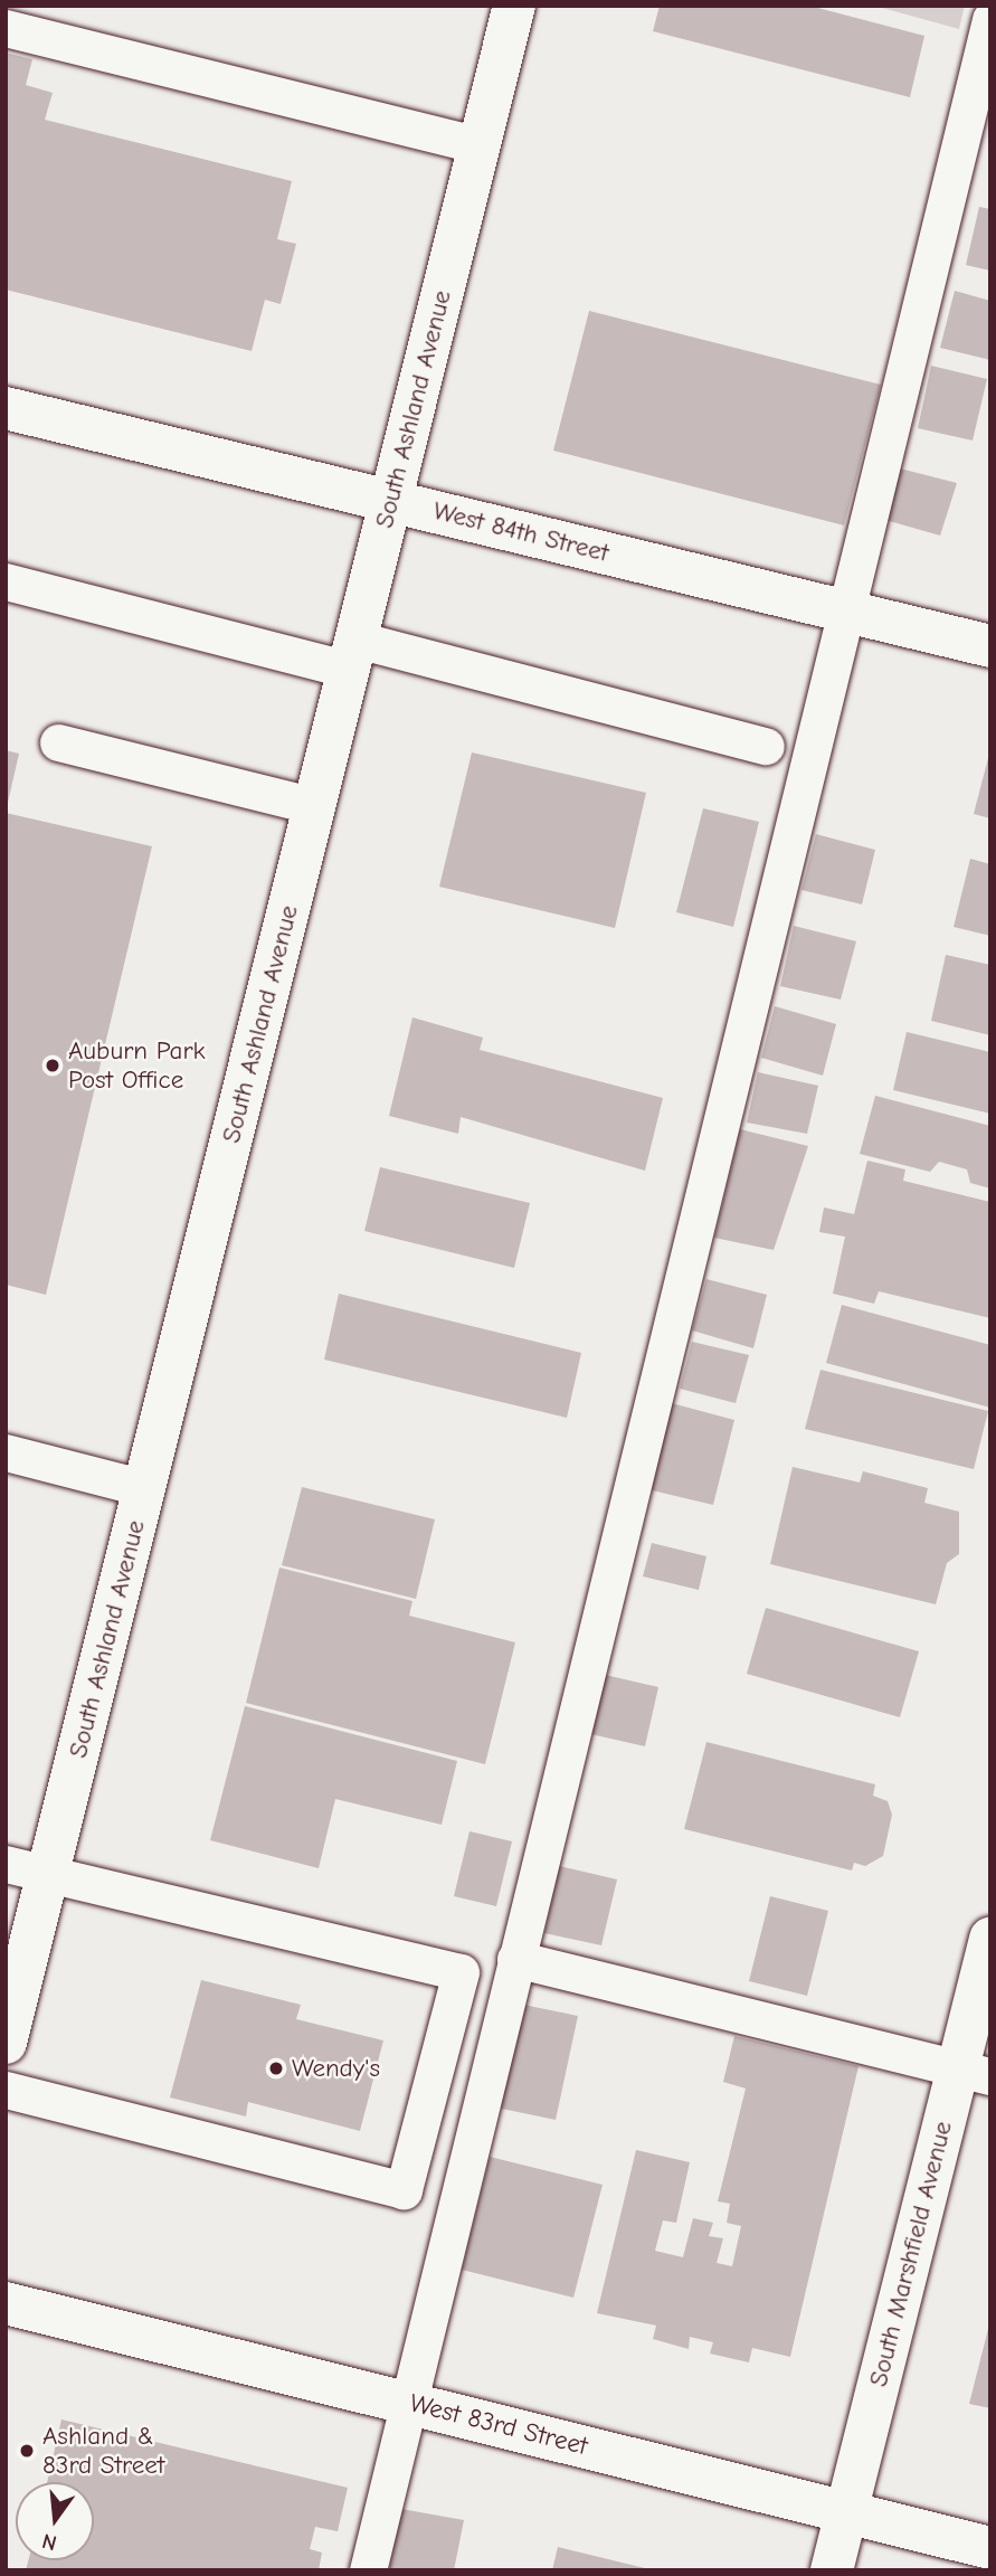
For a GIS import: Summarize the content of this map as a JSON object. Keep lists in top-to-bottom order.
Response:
{
  "streets": {
    "street": [
      "South Ashland Avenue",
      "West 84th Street",
      "South Marshfield Avenue",
      "West 83rd Street"
    ]
  },
  "crossings": [
    ["South Ashland Avenue", "West 84th Street"],
    ["South Marshfield Avenue", "West 83rd Street"]
  ],
  "places": ["Auburn Park Post Office", "Wendy's", "Ashland & 83rd Street"],
  "north": "bottom"
}
